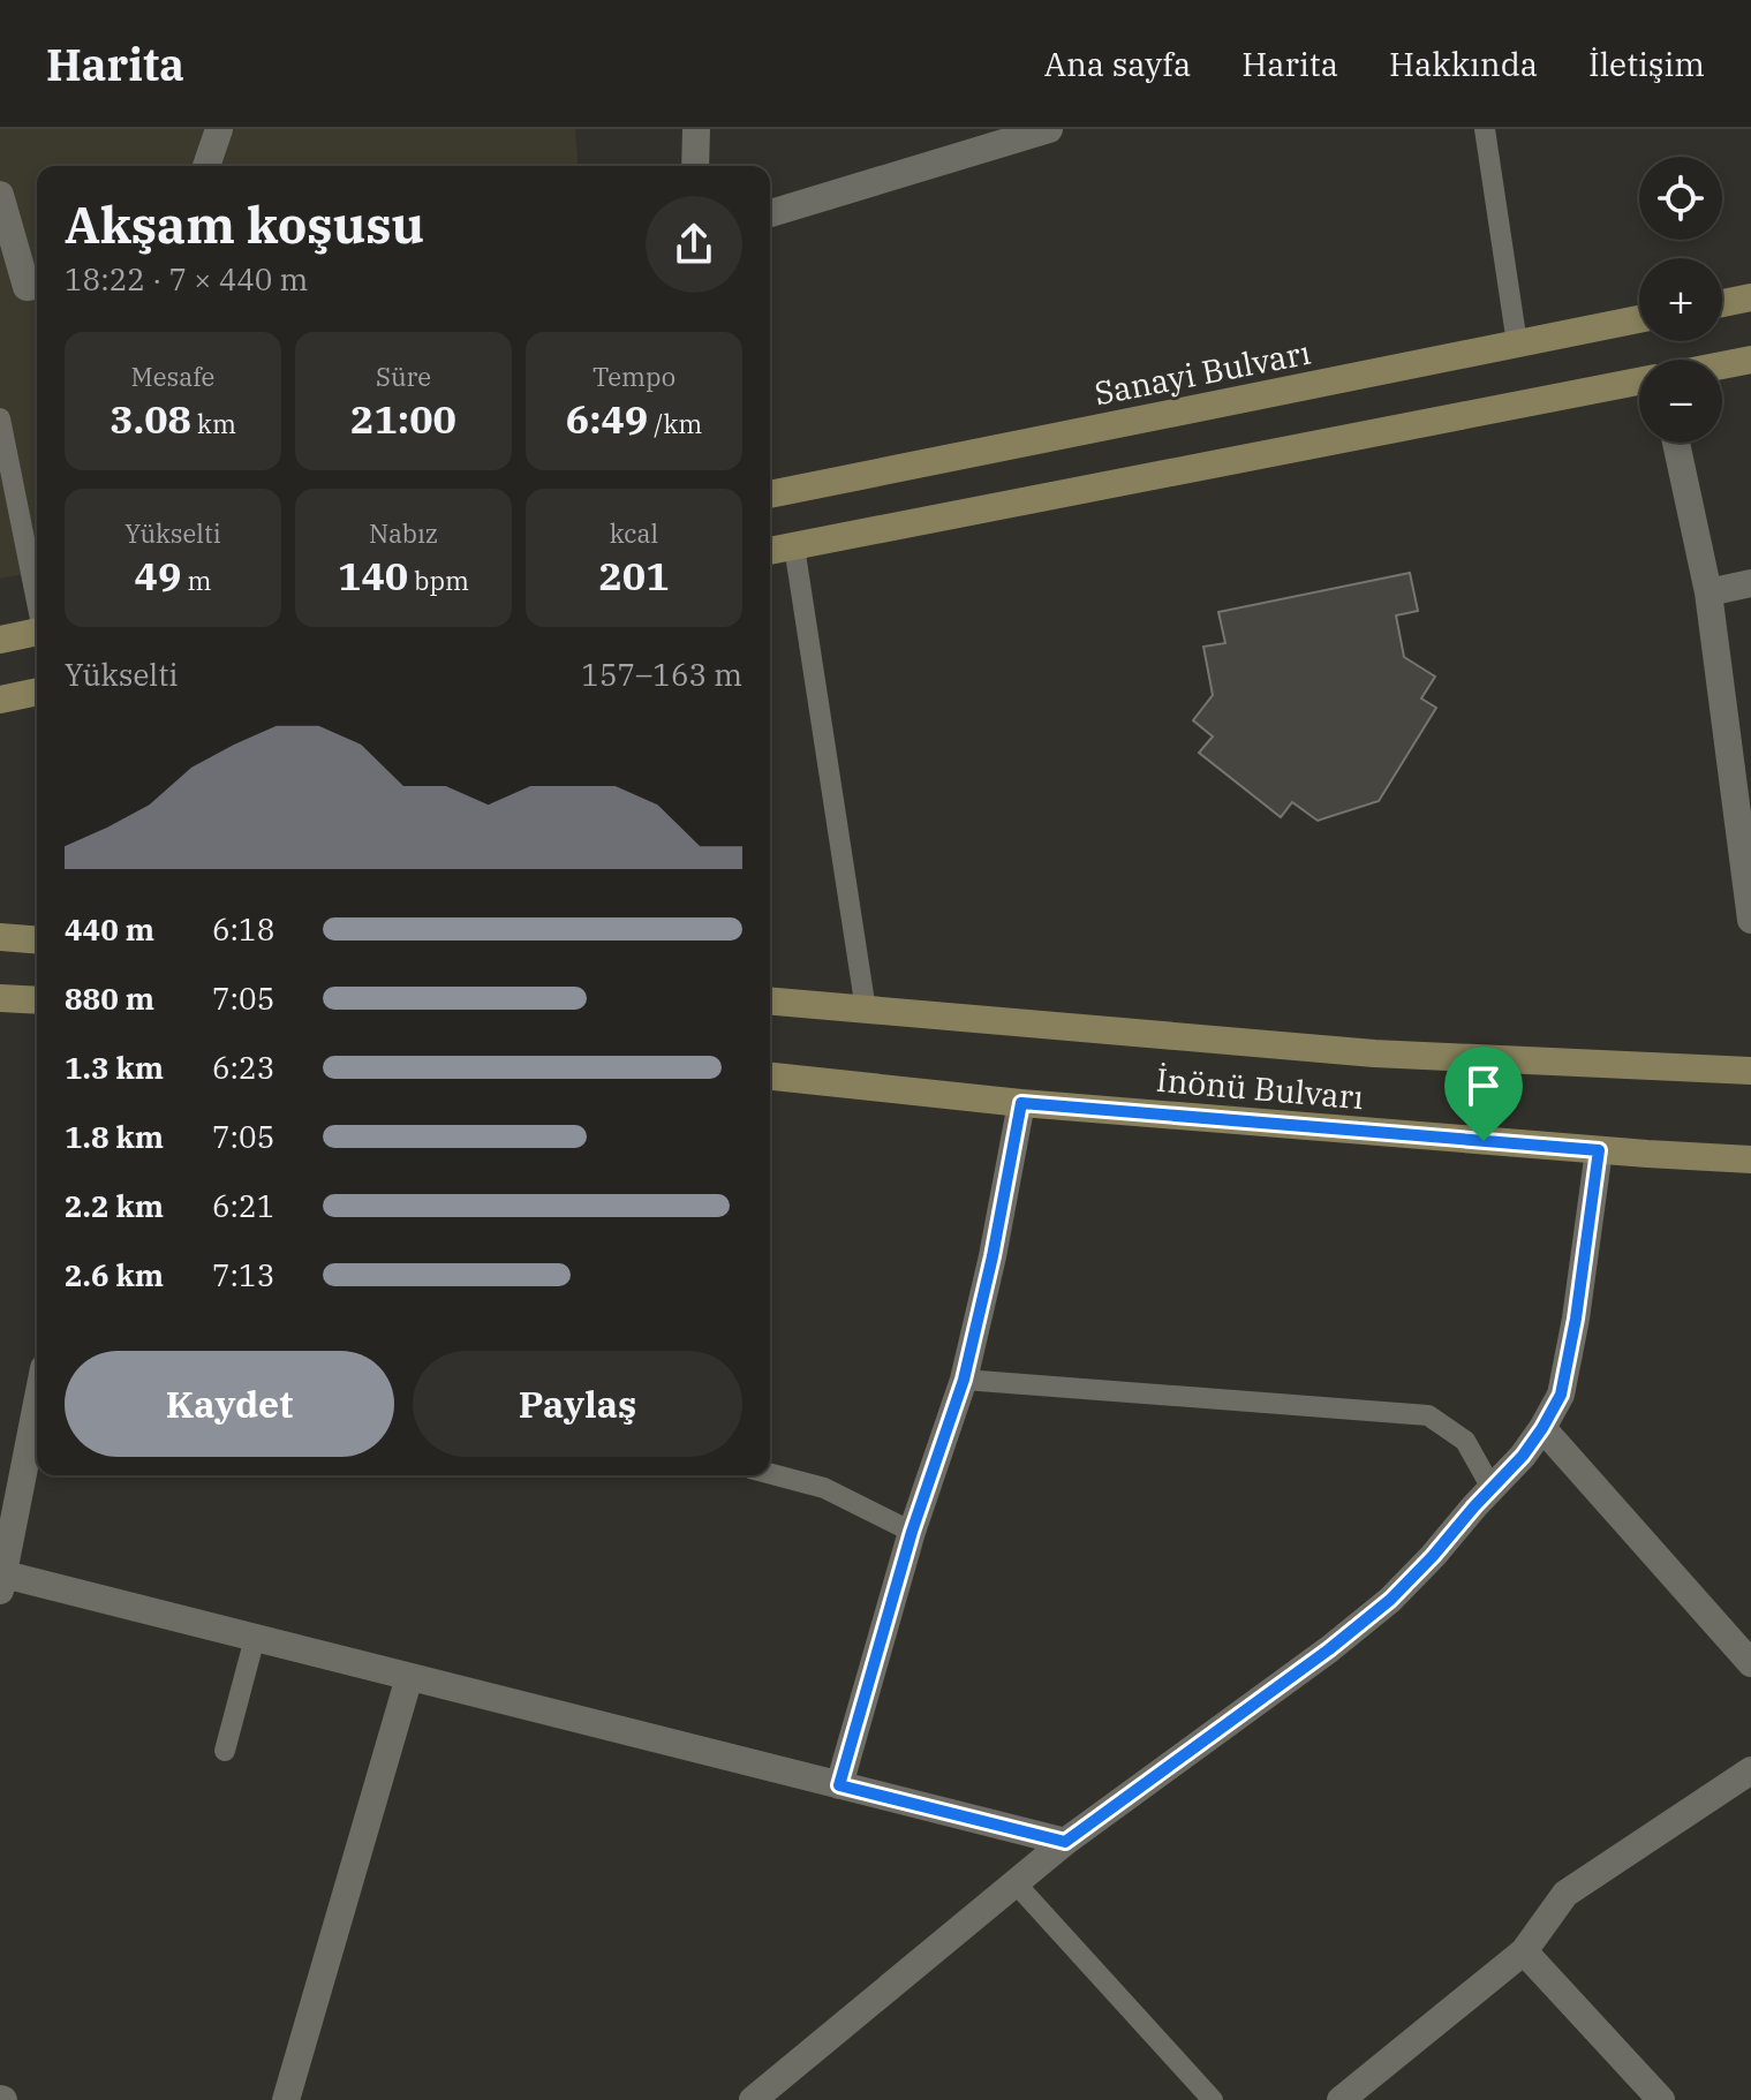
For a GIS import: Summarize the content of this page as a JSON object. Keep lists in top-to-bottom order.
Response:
{
  "streets": {
    "street": ["Sanayi Bulvarı", "İnönü Bulvarı"]
  },
  "page": {
    "header": "Harita",
    "nav": [
      "Ana sayfa",
      "Harita",
      "Hakkında",
      "İletişim"
    ],
    "map_buttons": ["+", "−"],
    "heading": ["Akşam koşusu", "18:22 · 7 × 440 m"],
    "stats": [
      ["Mesafe", "3.08 km"],
      ["Süre", "21:00"],
      ["Tempo", "6:49 /km"],
      ["Yükselti", "49 m"],
      ["Nabız", "140 bpm"],
      ["kcal", "201"]
    ],
    "chart": ["Yükselti", "157–163 m"],
    "list": [
      {
        "name": "440 m",
        "note": "6:18"
      },
      {
        "name": "880 m",
        "note": "7:05"
      },
      {
        "name": "1.3 km",
        "note": "6:23"
      },
      {
        "name": "1.8 km",
        "note": "7:05"
      },
      {
        "name": "2.2 km",
        "note": "6:21"
      },
      {
        "name": "2.6 km",
        "note": "7:13"
      }
    ],
    "buttons": ["Kaydet", "Paylaş"]
  }
}
